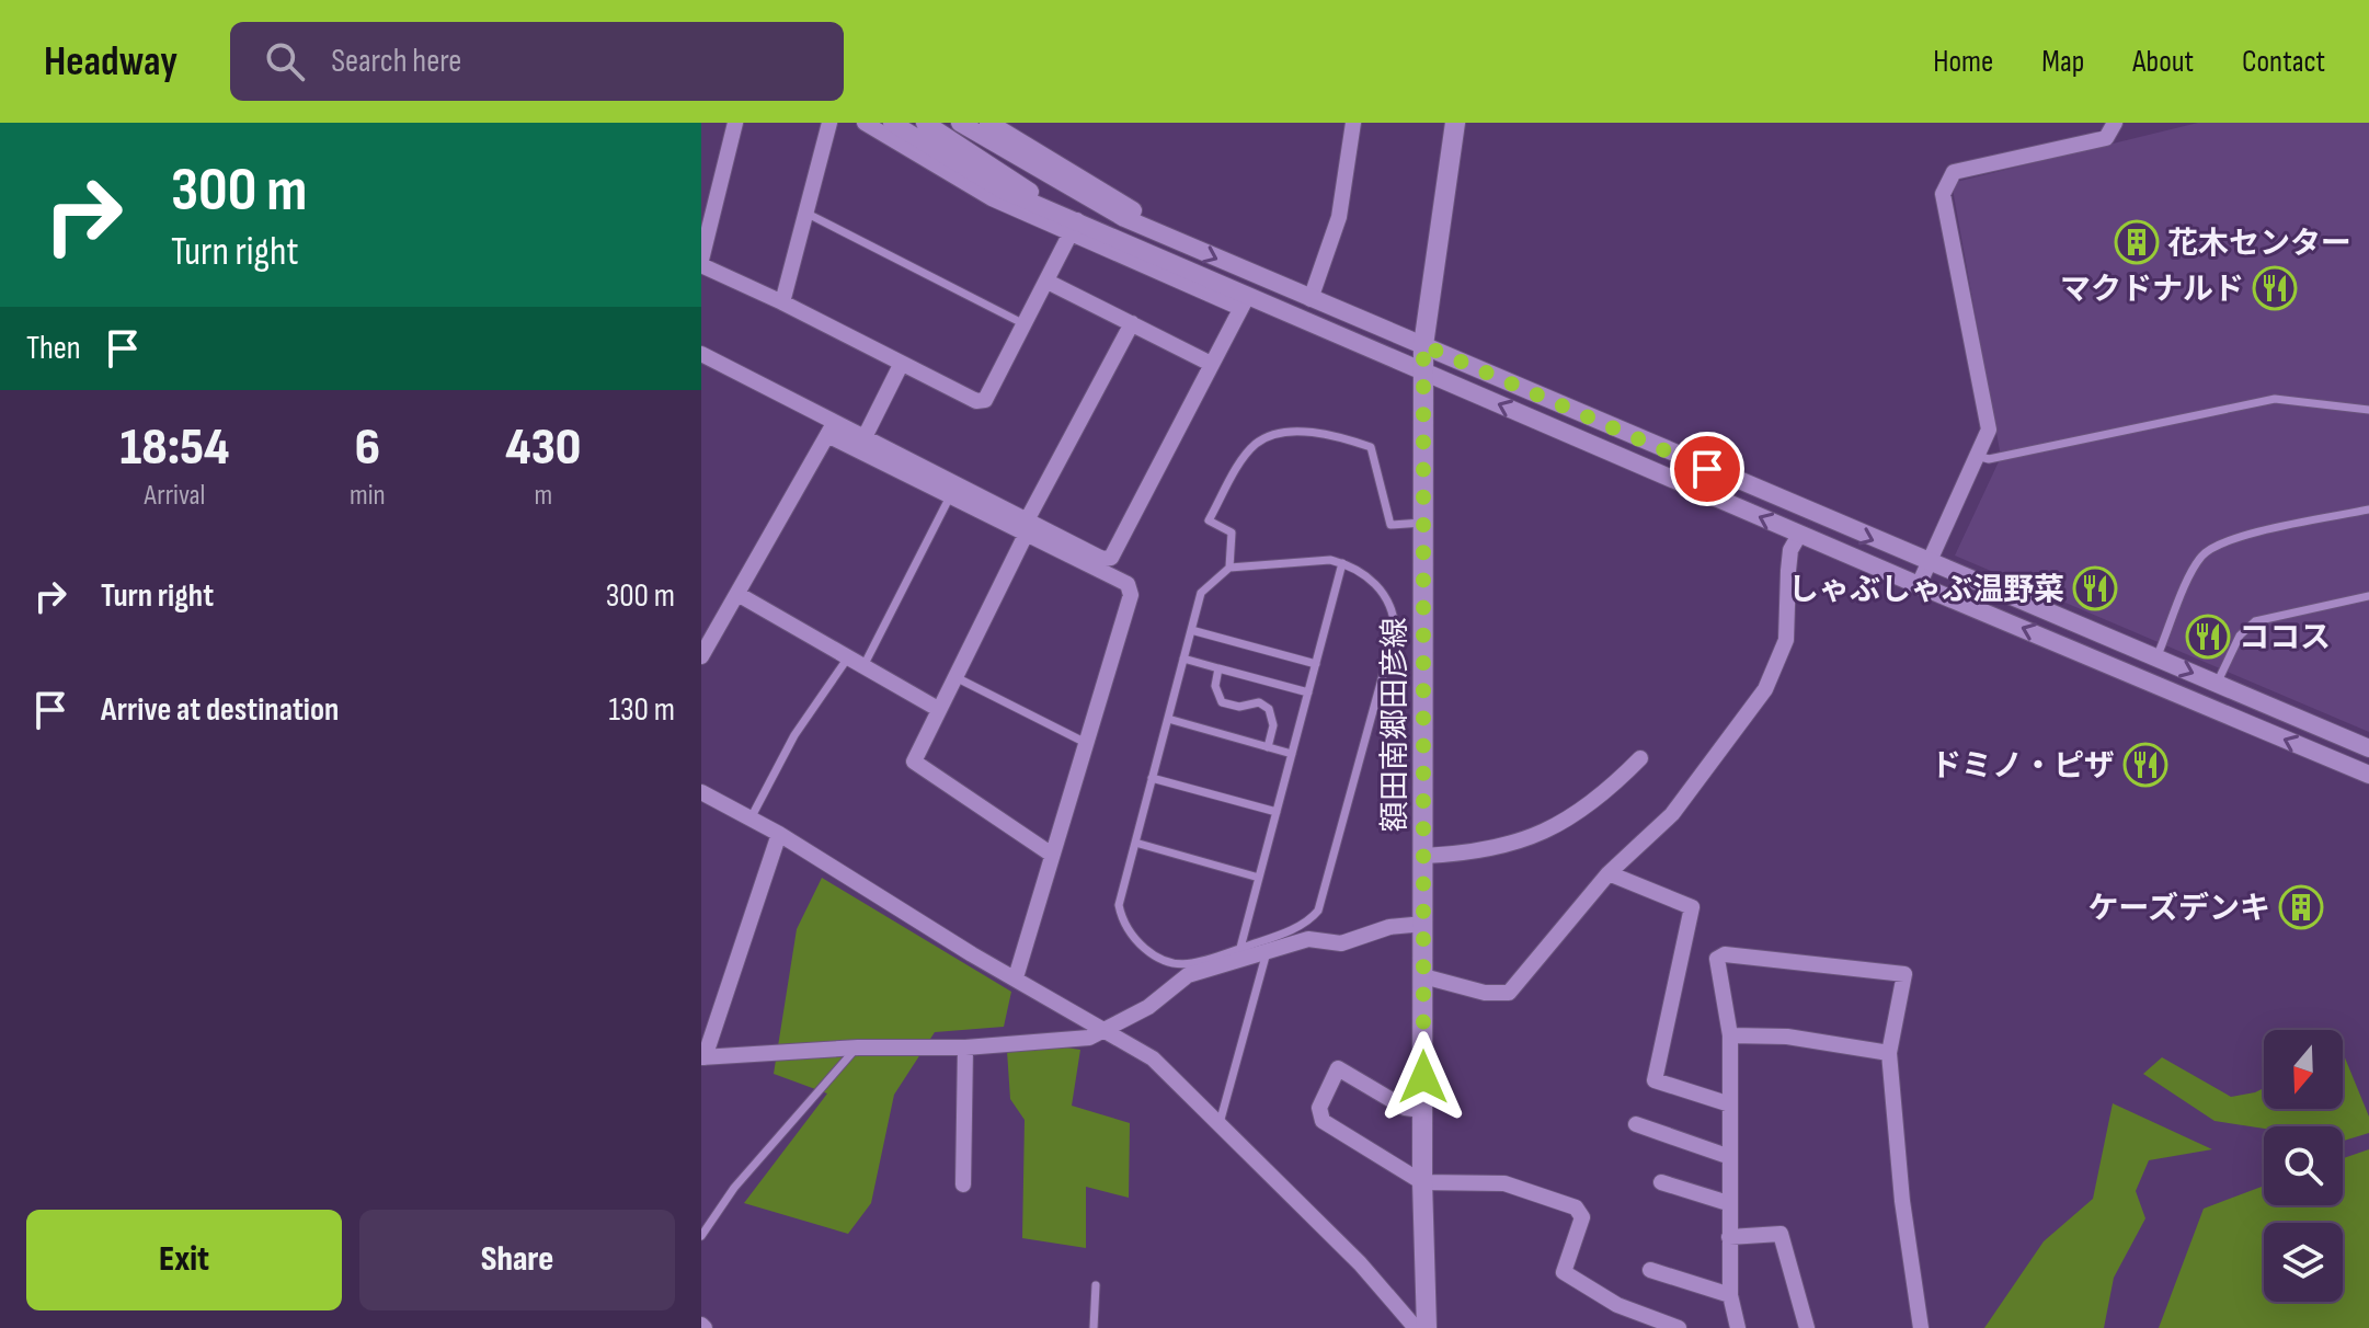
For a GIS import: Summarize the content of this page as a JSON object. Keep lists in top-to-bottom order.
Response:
{
  "streets": {
    "main road": ["額田南郷田彦線"]
  },
  "places": {
    "building": ["花木センター", "ケーズデンキ"],
    "restaurant": [
      "マクドナルド",
      "しゃぶしゃぶ温野菜",
      "ココス",
      "ドミノ・ピザ"
    ]
  },
  "north": "bottom",
  "page": {
    "header": "Headway",
    "search": "Search here",
    "nav": [
      "Home",
      "Map",
      "About",
      "Contact"
    ],
    "turn": ["300 m", "Turn right"],
    "then": "Then",
    "eta": [
      "18:54",
      "Arrival",
      "6",
      "min",
      "430",
      "m"
    ],
    "list": [
      {
        "name": "Turn right",
        "value": "300 m"
      },
      {
        "name": "Arrive at destination",
        "value": "130 m"
      }
    ],
    "buttons": ["Exit", "Share"]
  }
}
